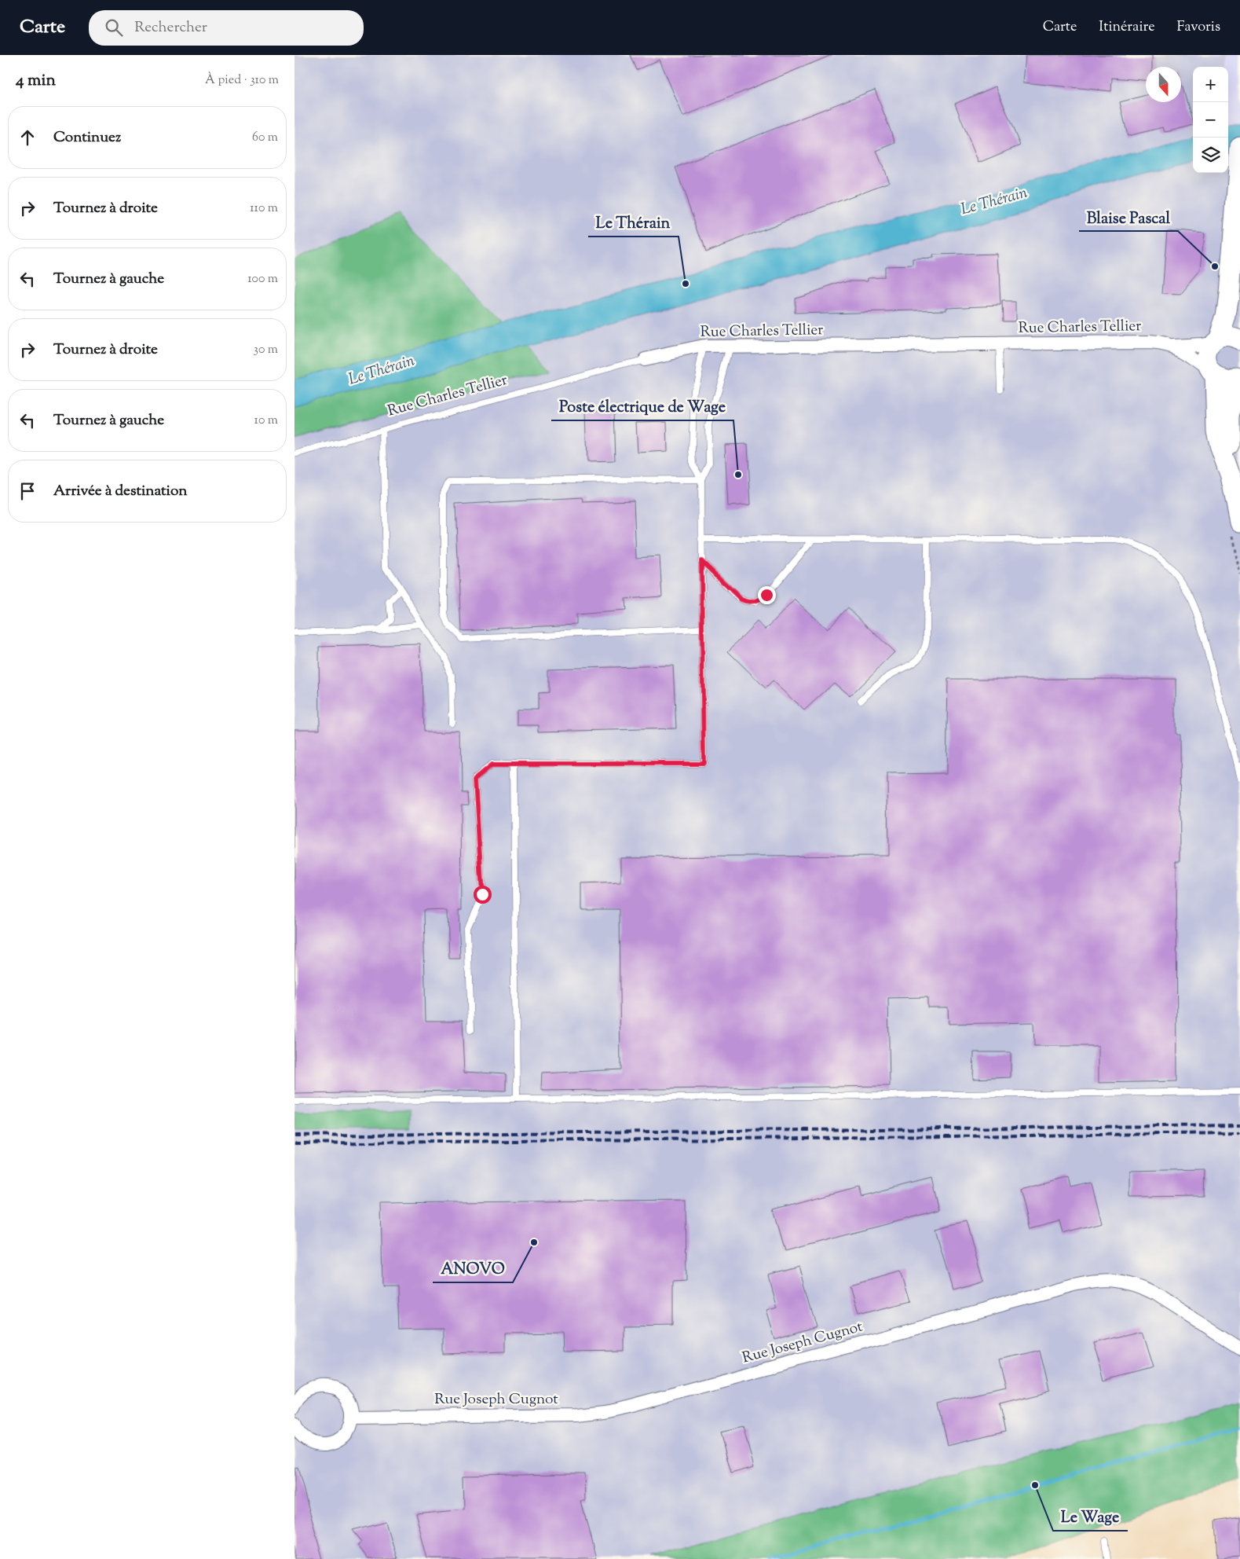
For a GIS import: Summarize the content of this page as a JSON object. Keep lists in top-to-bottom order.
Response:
{
  "streets": {
    "street": ["Rue Charles Tellier", "Rue Joseph Cugnot"]
  },
  "water": ["Le Thérain"],
  "places": [
    "Blaise Pascal",
    "Le Thérain",
    "Poste électrique de Wage",
    "ANOVO",
    "Le Wage"
  ],
  "north": "bottom",
  "page": {
    "header": "Carte",
    "search": "Rechercher",
    "nav": ["Carte", "Itinéraire", "Favoris"],
    "heading": ["4 min", "À pied · 310 m"],
    "map_buttons": ["+", "−"],
    "list": [
      ["Continuez", "60 m"],
      ["Tournez à droite", "110 m"],
      ["Tournez à gauche", "100 m"],
      ["Tournez à droite", "30 m"],
      ["Tournez à gauche", "10 m"],
      "Arrivée à destination"
    ]
  }
}
